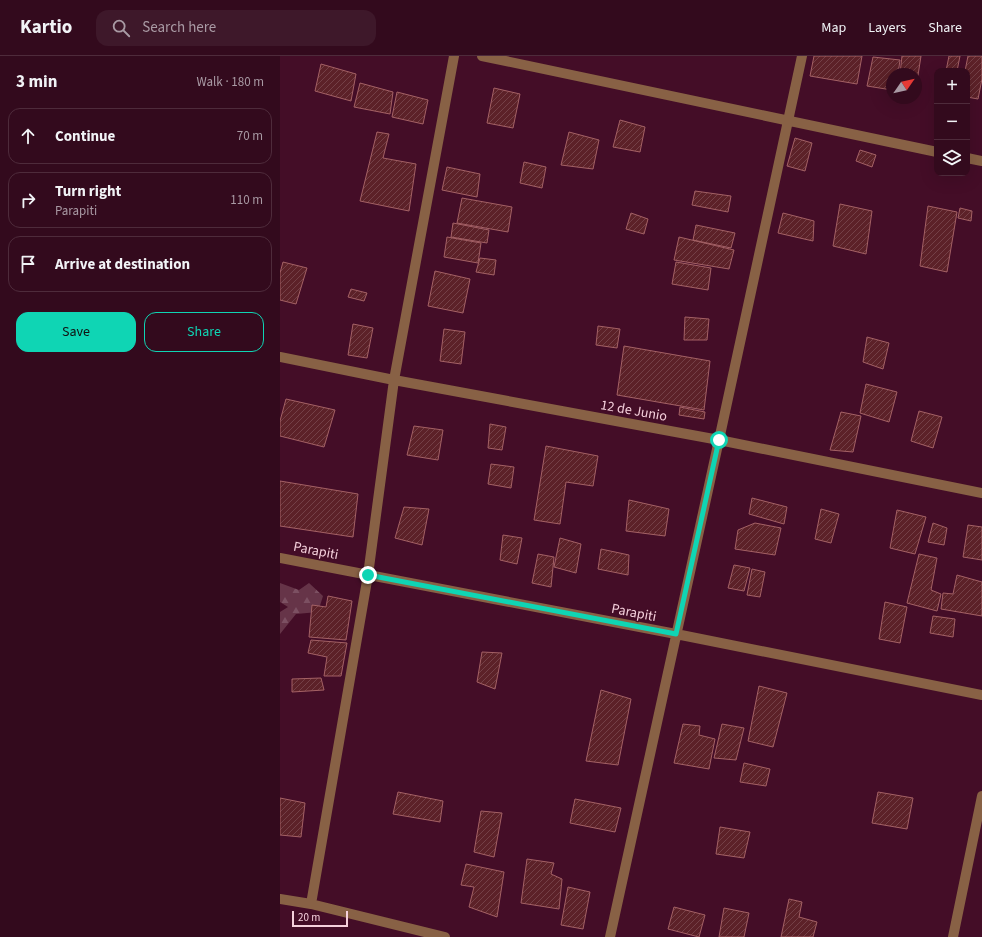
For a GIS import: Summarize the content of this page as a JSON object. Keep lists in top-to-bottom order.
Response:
{
  "streets": {
    "street": ["12 de Junio", "Parapiti"]
  },
  "scale_bar": "20 m",
  "north": "top right",
  "page": {
    "header": "Kartio",
    "search": "Search here",
    "nav": ["Map", "Layers", "Share"],
    "heading": ["3 min", "Walk · 180 m"],
    "map_buttons": ["+", "−"],
    "list": [
      ["Continue", "70 m"],
      ["Turn right", "Parapiti", "110 m"],
      "Arrive at destination"
    ],
    "buttons": ["Save", "Share"],
    "scale": "20 m"
  }
}
